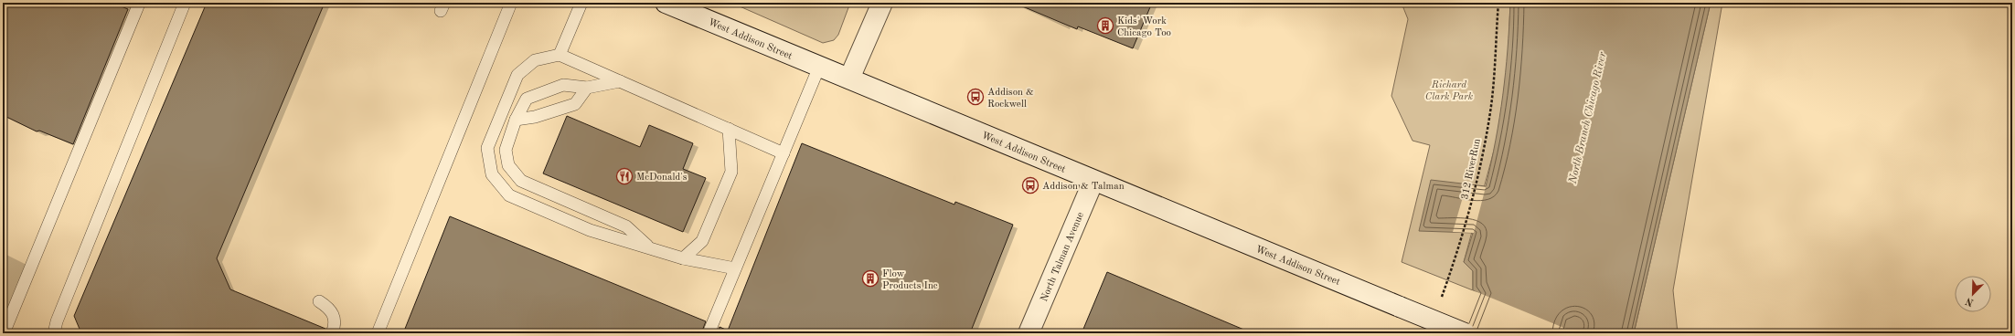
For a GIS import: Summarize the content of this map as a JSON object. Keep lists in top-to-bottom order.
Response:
{
  "streets": {
    "main road": ["West Addison Street", "North Talman Avenue"],
    "path": ["312 RiverRun"]
  },
  "crossings": [
    ["West Addison Street", "North Talman Avenue"]
  ],
  "water": ["North Branch Chicago River"],
  "parks": ["Richard Clark Park"],
  "places": {
    "building": ["Kids' Work Chicago Too", "Flow Products Inc"],
    "bus stop": ["Addison & Rockwell", "Addison & Talman"],
    "restaurant": ["McDonald's"]
  },
  "north": "bottom left"
}
